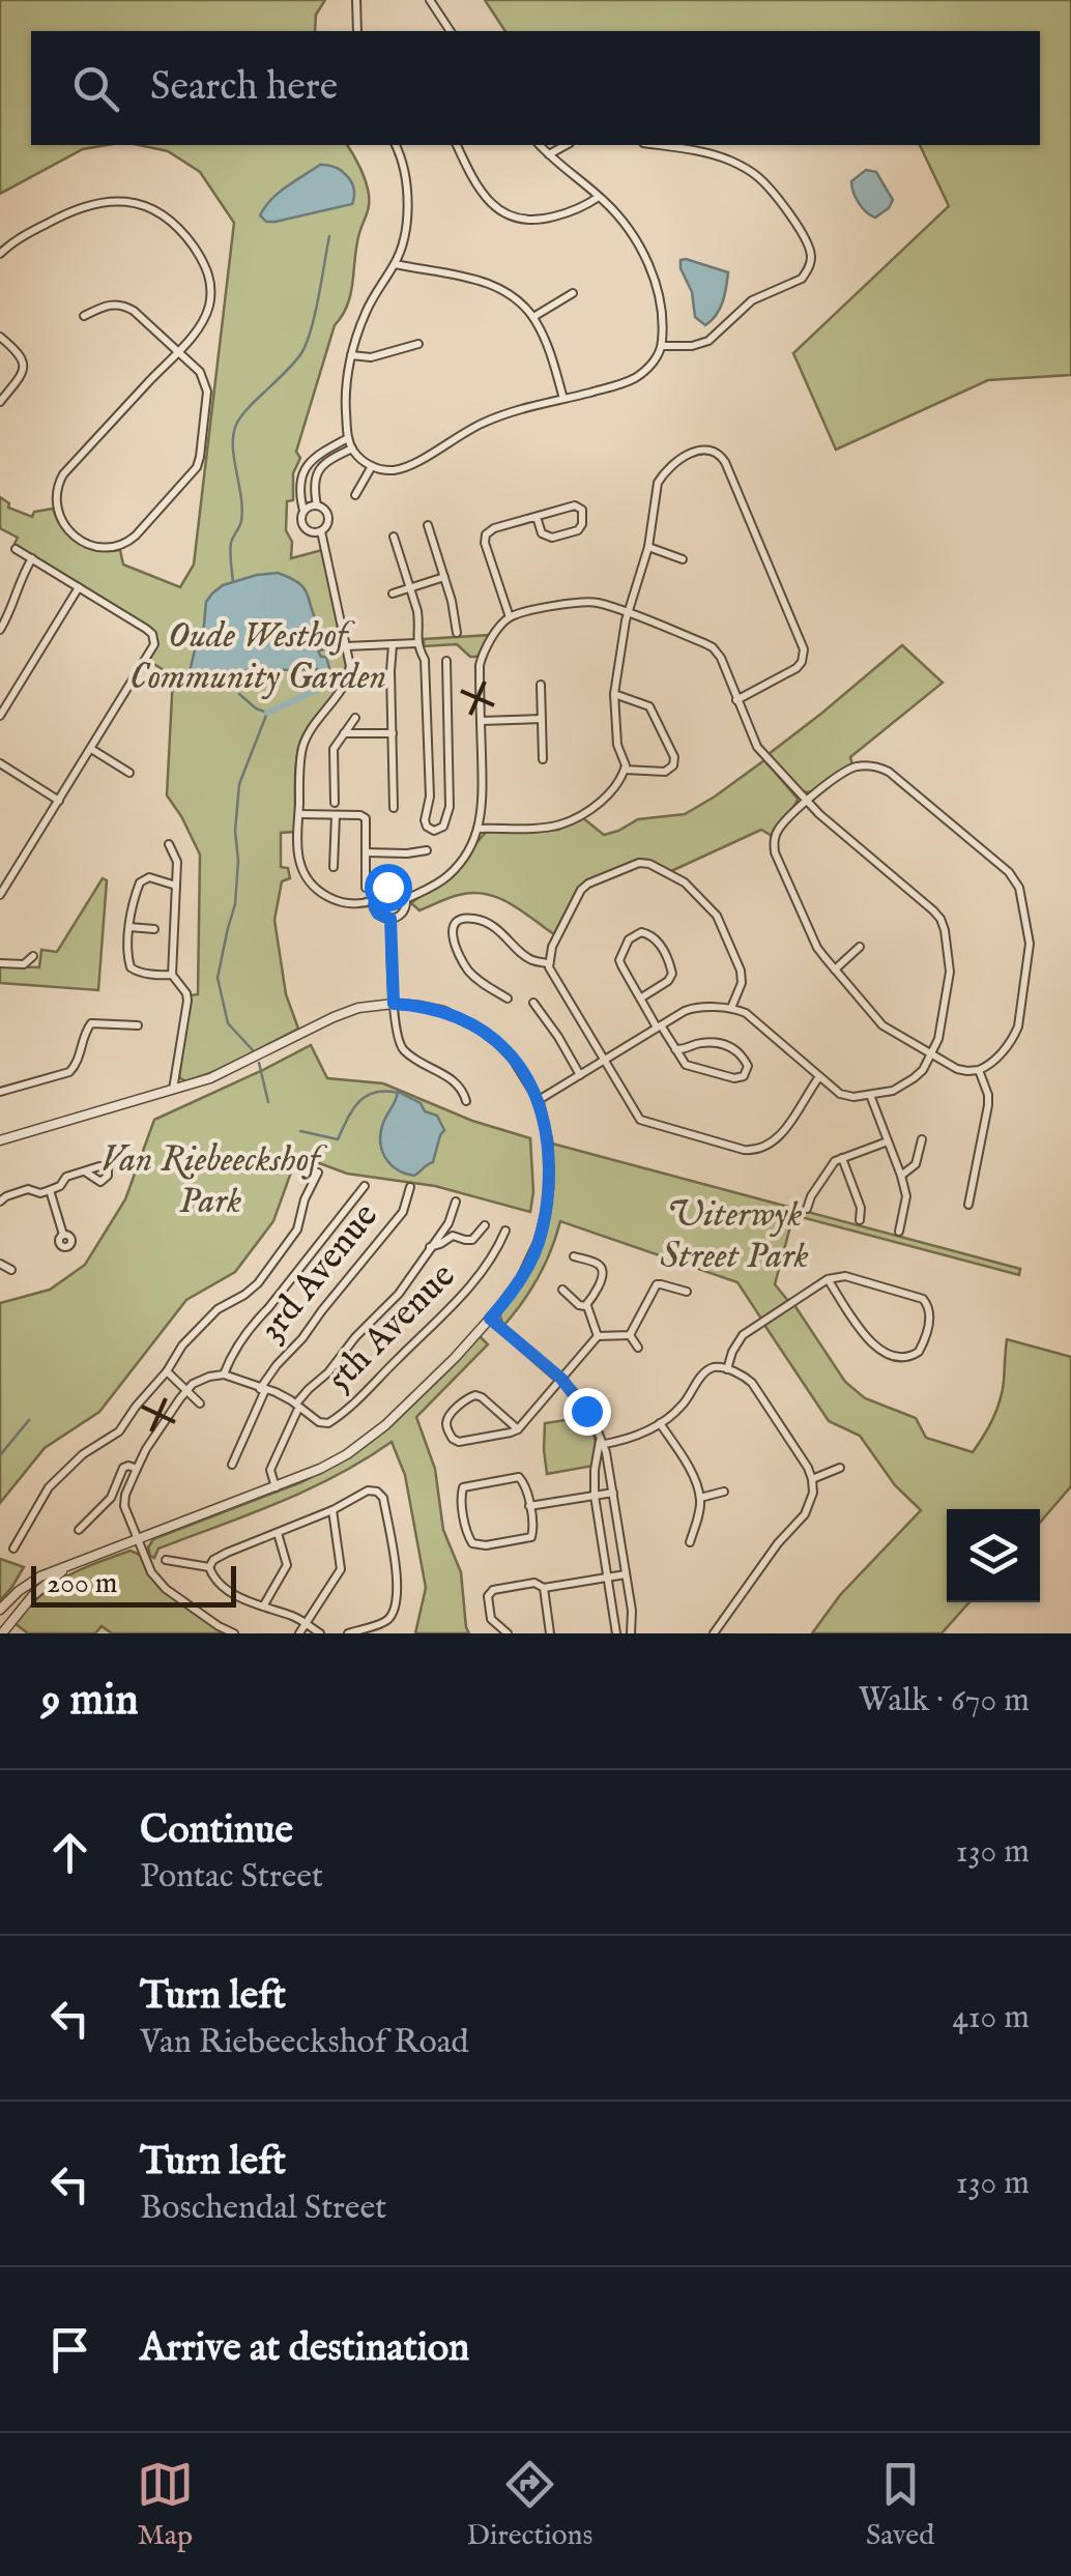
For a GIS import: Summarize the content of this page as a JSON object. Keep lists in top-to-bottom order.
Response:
{
  "streets": {
    "street": ["3rd Avenue", "5th Avenue"]
  },
  "parks": ["Oude Westhof Community Garden", "Van Riebeeckshof Park", "Uiterwyk Street Park"],
  "scale_bar": "200 m",
  "page": {
    "search": "Search here",
    "scale": "200 m",
    "heading": ["9 min", "Walk · 670 m"],
    "list": [
      ["Continue", "Pontac Street", "130 m"],
      ["Turn left", "Van Riebeeckshof Road", "410 m"],
      ["Turn left", "Boschendal Street", "130 m"],
      "Arrive at destination"
    ],
    "nav": ["Map", "Directions", "Saved"]
  }
}
